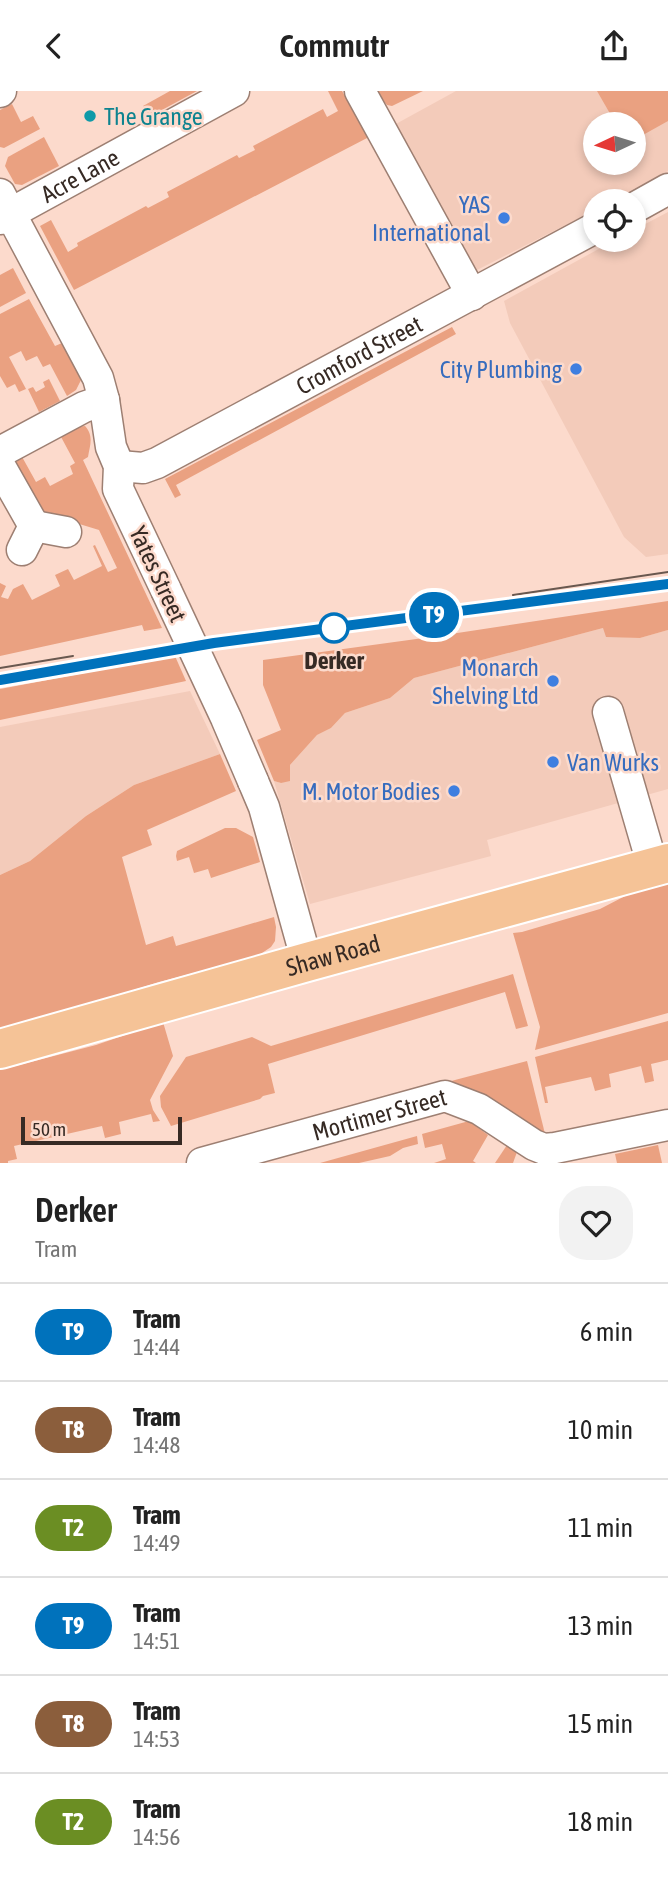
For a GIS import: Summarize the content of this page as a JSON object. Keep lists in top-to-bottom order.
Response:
{
  "streets": {
    "main road": ["Shaw Road"],
    "street": [
      "Acre Lane",
      "Cromford Street",
      "Yates Street",
      "Mortimer Street"
    ]
  },
  "crossings": [
    ["Acre Lane", "Yates Street"],
    ["Cromford Street", "Yates Street"],
    ["Yates Street", "Shaw Road"]
  ],
  "places": [
    "The Grange",
    "YAS International",
    "City Plumbing",
    "Derker",
    "Monarch Shelving Ltd",
    "Van Wurks",
    "M. Motor Bodies"
  ],
  "lines": ["tram line T9"],
  "scale_bar": "50 m",
  "north": "left",
  "page": {
    "header": "Commutr",
    "on_map": "T9",
    "scale": "50 m",
    "heading": ["Derker", "Tram"],
    "list": [
      {
        "mark": "T9",
        "name": "Tram",
        "note": "14:44",
        "value": "6 min"
      },
      {
        "mark": "T8",
        "name": "Tram",
        "note": "14:48",
        "value": "10 min"
      },
      {
        "mark": "T2",
        "name": "Tram",
        "note": "14:49",
        "value": "11 min"
      },
      {
        "mark": "T9",
        "name": "Tram",
        "note": "14:51",
        "value": "13 min"
      },
      {
        "mark": "T8",
        "name": "Tram",
        "note": "14:53",
        "value": "15 min"
      },
      {
        "mark": "T2",
        "name": "Tram",
        "note": "14:56",
        "value": "18 min"
      }
    ]
  }
}
